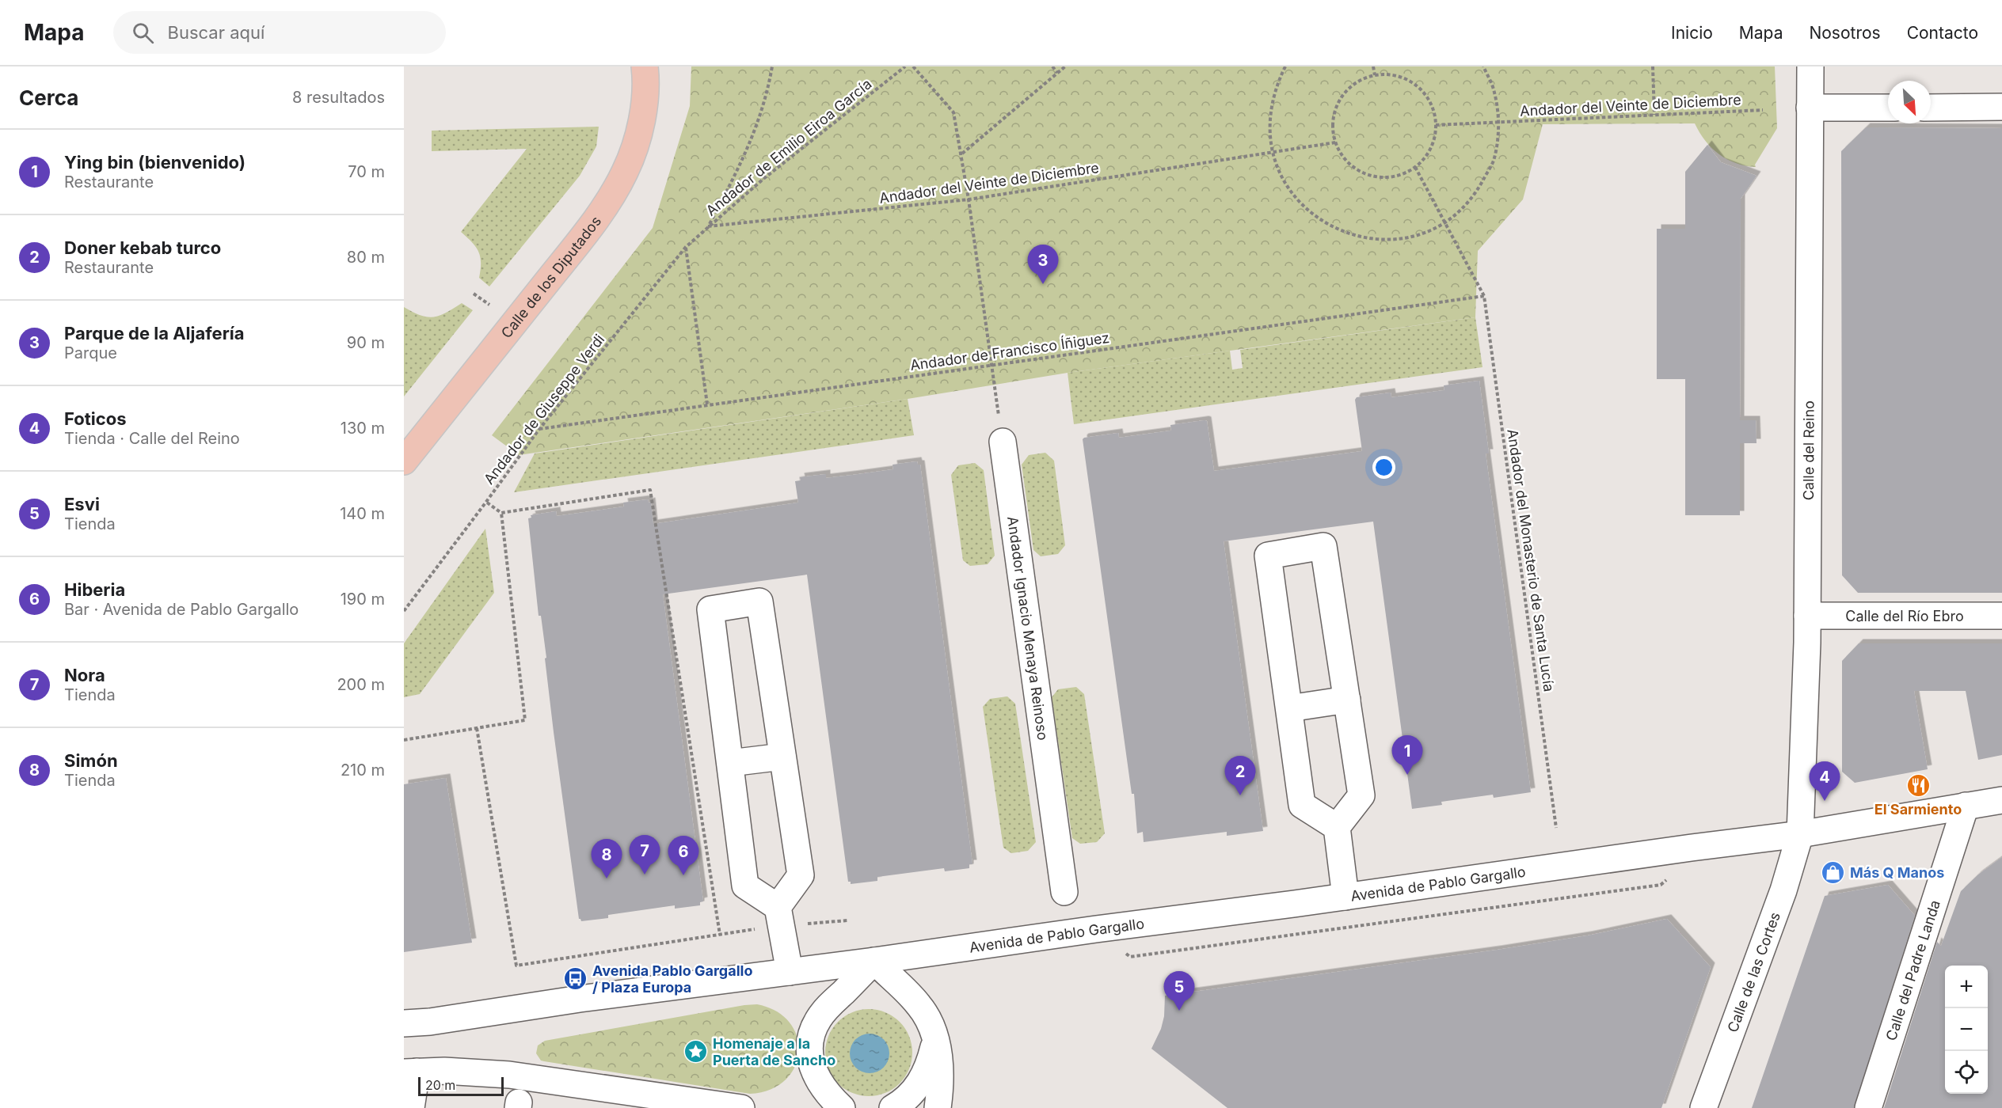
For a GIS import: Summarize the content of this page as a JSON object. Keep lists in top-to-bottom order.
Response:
{
  "streets": {
    "main road": ["Calle de los Diputados"],
    "street": [
      "Calle del Reino",
      "Calle del Río Ebro",
      "Andador Ignacio Menaya Reinoso",
      "Avenida de Pablo Gargallo",
      "Calle del Padre Landa",
      "Calle de las Cortes"
    ],
    "path": [
      "Andador del Veinte de Diciembre",
      "Andador de Emilio Eiroa García",
      "Andador de Francisco Íñiguez",
      "Andador de Giuseppe Verdi",
      "Andador del Monasterio de Santa Lucía"
    ]
  },
  "crossings": [
    ["Andador del Veinte de Diciembre", "Andador de Emilio Eiroa García"],
    ["Andador del Veinte de Diciembre", "Andador de Giuseppe Verdi"],
    ["Andador de Emilio Eiroa García", "Andador de Giuseppe Verdi"],
    ["Andador de Francisco Íñiguez", "Andador de Giuseppe Verdi"],
    ["Andador de Francisco Íñiguez", "Andador del Monasterio de Santa Lucía"],
    ["Calle del Reino", "Calle del Río Ebro"],
    ["Calle del Reino", "Avenida de Pablo Gargallo"],
    ["Calle del Reino", "Calle de las Cortes"],
    ["Avenida de Pablo Gargallo", "Calle del Padre Landa"],
    ["Avenida de Pablo Gargallo", "Calle de las Cortes"]
  ],
  "places": {
    "restaurant": ["El Sarmiento"],
    "shop": ["Más Q Manos"],
    "bus stop": ["Avenida Pablo Gargallo / Plaza Europa"],
    "place": ["Homenaje a la Puerta de Sancho"]
  },
  "scale_bar": "20 m",
  "north": "bottom right",
  "page": {
    "header": "Mapa",
    "search": "Buscar aquí",
    "nav": [
      "Inicio",
      "Mapa",
      "Nosotros",
      "Contacto"
    ],
    "heading": ["Cerca", "8 resultados"],
    "list": [
      {
        "mark": "1",
        "name": "Ying bin (bienvenido)",
        "note": "Restaurante",
        "value": "70 m"
      },
      {
        "mark": "2",
        "name": "Doner kebab turco",
        "note": "Restaurante",
        "value": "80 m"
      },
      {
        "mark": "3",
        "name": "Parque de la Aljafería",
        "note": "Parque",
        "value": "90 m"
      },
      {
        "mark": "4",
        "name": "Foticos",
        "note": "Tienda · Calle del Reino",
        "value": "130 m"
      },
      {
        "mark": "5",
        "name": "Esvi",
        "note": "Tienda",
        "value": "140 m"
      },
      {
        "mark": "6",
        "name": "Hiberia",
        "note": "Bar · Avenida de Pablo Gargallo",
        "value": "190 m"
      },
      {
        "mark": "7",
        "name": "Nora",
        "note": "Tienda",
        "value": "200 m"
      },
      {
        "mark": "8",
        "name": "Simón",
        "note": "Tienda",
        "value": "210 m"
      }
    ],
    "pins": [
      "3",
      "1",
      "2",
      "4",
      "7",
      "6",
      "8",
      "5"
    ],
    "map_buttons": ["+", "−"],
    "scale": "20 m"
  }
}
